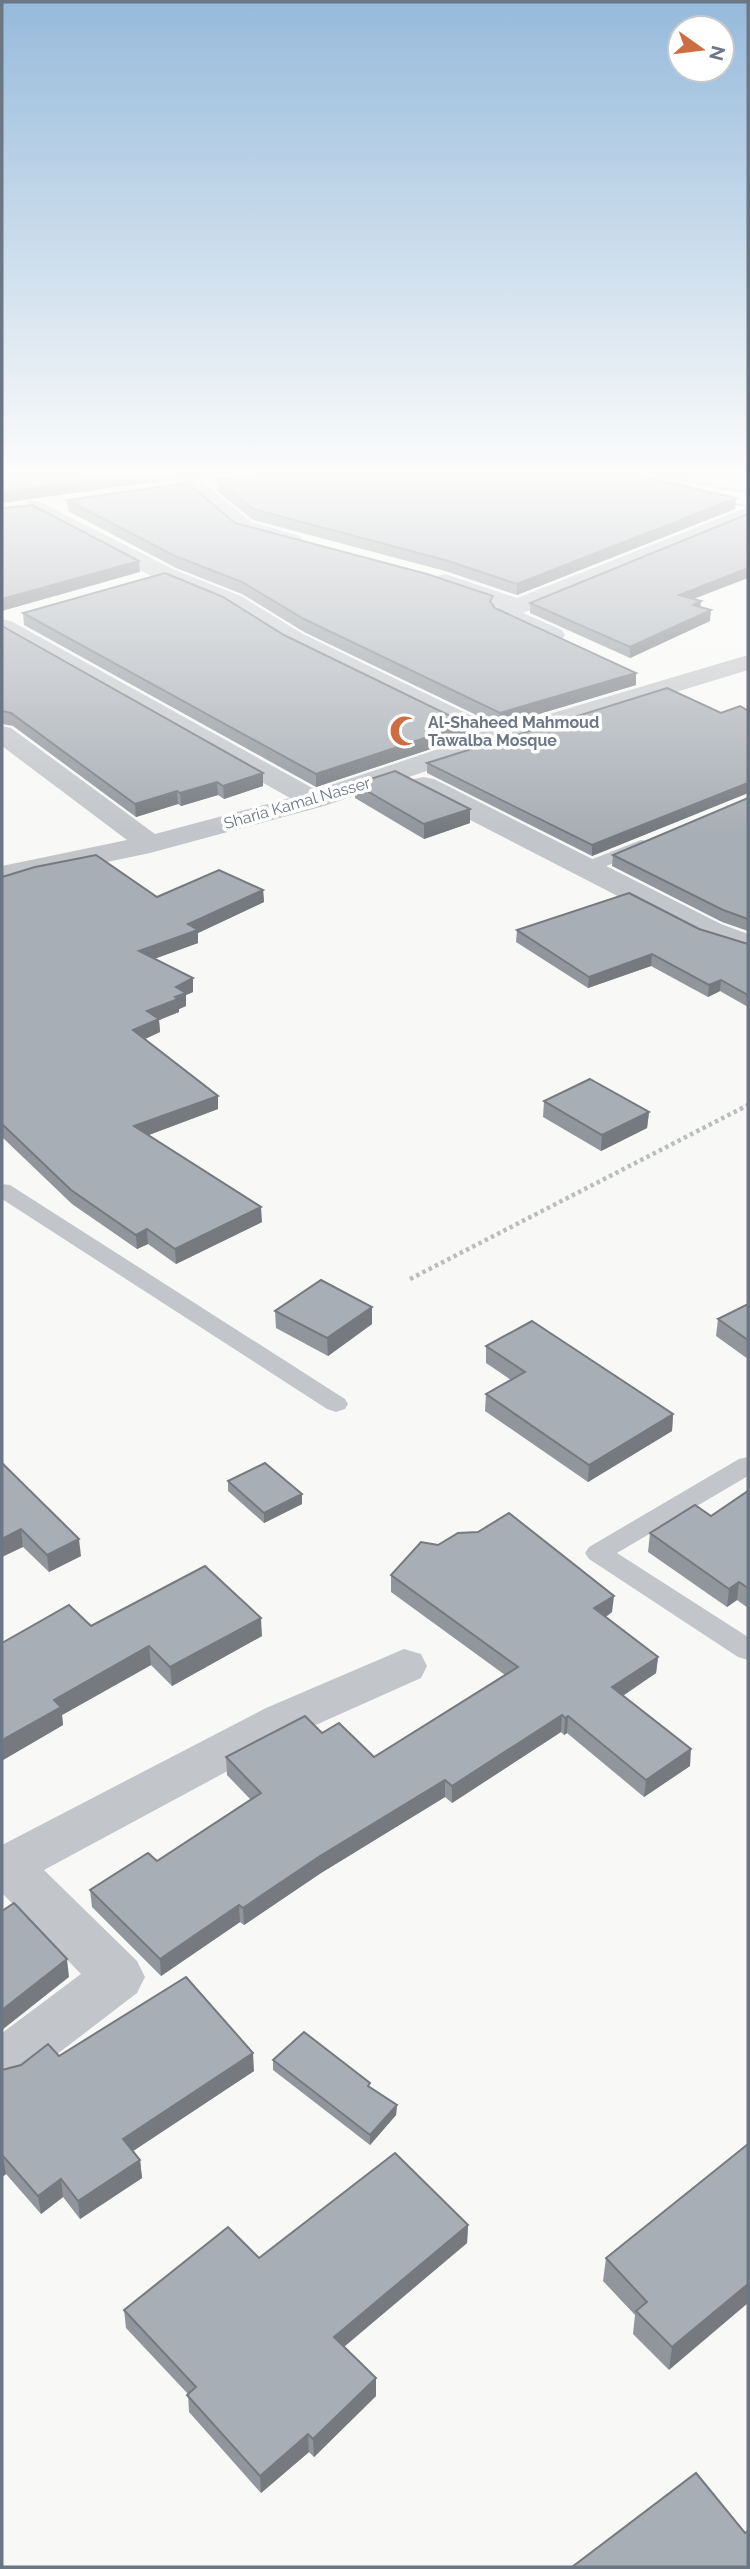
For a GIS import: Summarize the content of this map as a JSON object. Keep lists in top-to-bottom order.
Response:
{
  "streets": {
    "street": ["Sharia Kamal Nasser"]
  },
  "places": {
    "mosque": ["Al-Shaheed Mahmoud Tawalba Mosque"]
  },
  "north": "right"
}
